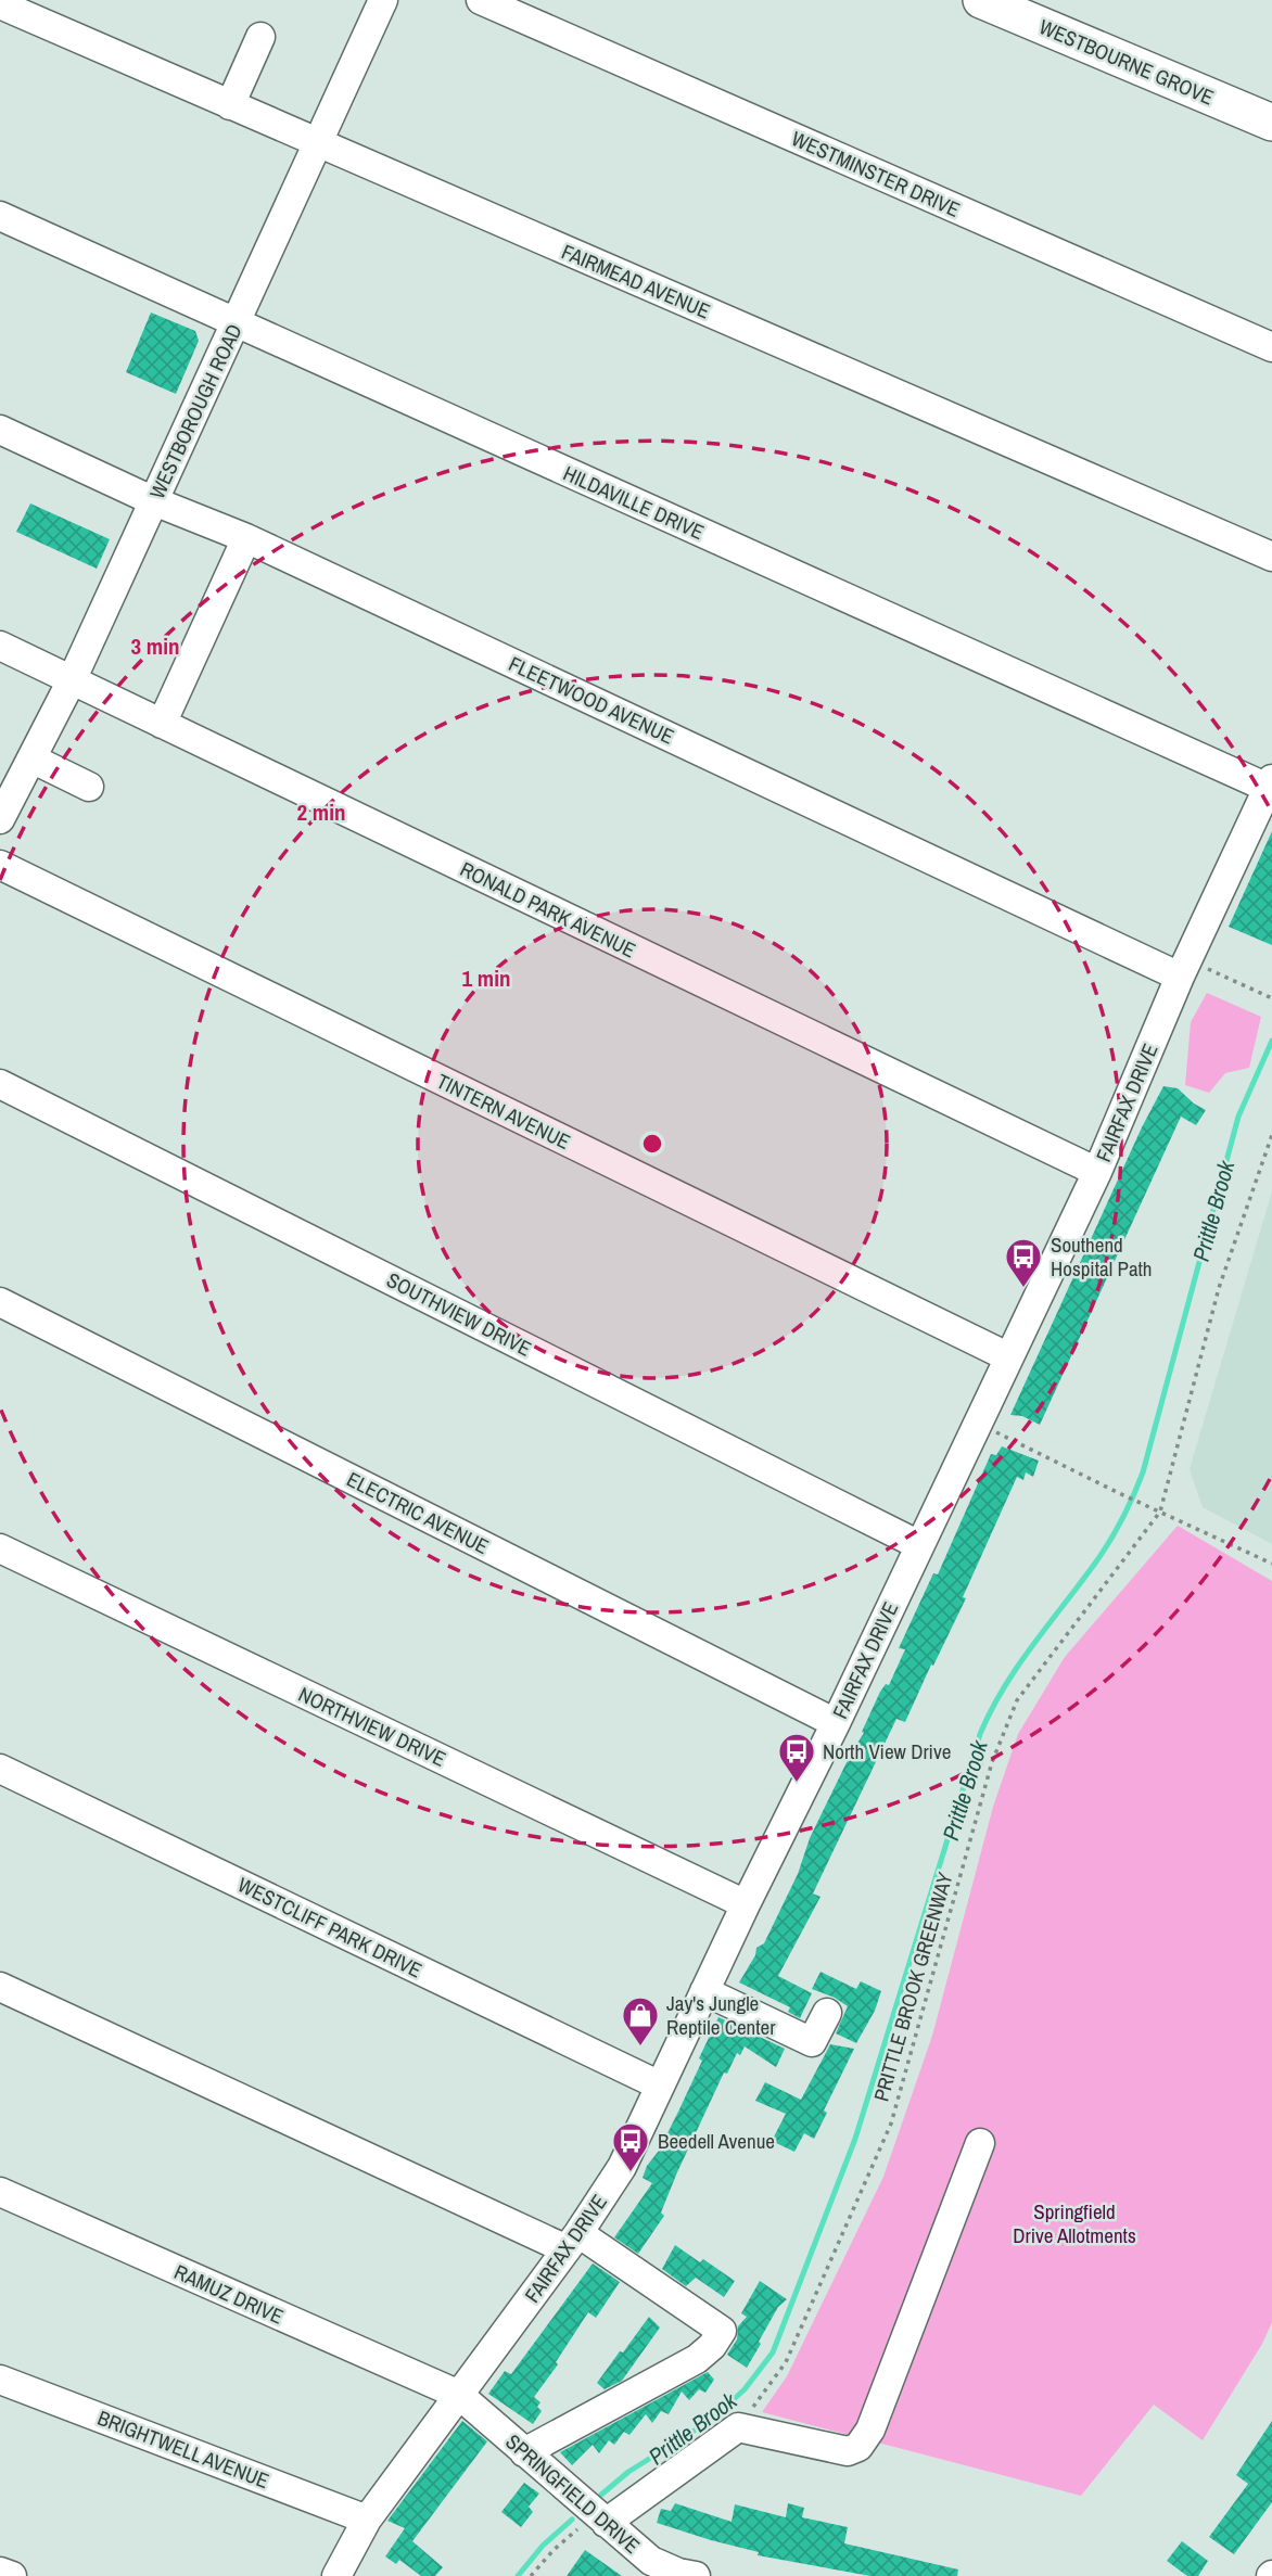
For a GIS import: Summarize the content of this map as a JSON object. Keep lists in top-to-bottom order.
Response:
{
  "streets": {
    "main road": ["WESTBOURNE GROVE"],
    "street": [
      "WESTMINSTER DRIVE",
      "FAIRMEAD AVENUE",
      "WESTBOROUGH ROAD",
      "HILDAVILLE DRIVE",
      "FLEETWOOD AVENUE",
      "RONALD PARK AVENUE",
      "FAIRFAX DRIVE",
      "TINTERN AVENUE",
      "SOUTHVIEW DRIVE",
      "ELECTRIC AVENUE",
      "NORTHVIEW DRIVE",
      "WESTCLIFF PARK DRIVE",
      "RAMUZ DRIVE",
      "BRIGHTWELL AVENUE",
      "SPRINGFIELD DRIVE"
    ],
    "path": ["PRITTLE BROOK GREENWAY"]
  },
  "crossings": [
    ["FAIRMEAD AVENUE", "WESTBOROUGH ROAD"],
    ["WESTBOROUGH ROAD", "HILDAVILLE DRIVE"],
    ["WESTBOROUGH ROAD", "FLEETWOOD AVENUE"],
    ["WESTBOROUGH ROAD", "RONALD PARK AVENUE"],
    ["HILDAVILLE DRIVE", "FAIRFAX DRIVE"],
    ["FLEETWOOD AVENUE", "FAIRFAX DRIVE"],
    ["RONALD PARK AVENUE", "FAIRFAX DRIVE"],
    ["FAIRFAX DRIVE", "TINTERN AVENUE"],
    ["FAIRFAX DRIVE", "SOUTHVIEW DRIVE"],
    ["FAIRFAX DRIVE", "ELECTRIC AVENUE"],
    ["FAIRFAX DRIVE", "NORTHVIEW DRIVE"],
    ["FAIRFAX DRIVE", "WESTCLIFF PARK DRIVE"],
    ["FAIRFAX DRIVE", "RAMUZ DRIVE"],
    ["FAIRFAX DRIVE", "BRIGHTWELL AVENUE"],
    ["FAIRFAX DRIVE", "SPRINGFIELD DRIVE"],
    ["RAMUZ DRIVE", "SPRINGFIELD DRIVE"]
  ],
  "water": ["Prittle Brook"],
  "parks": ["Springfield Drive Allotments"],
  "places": {
    "bus stop": ["Southend Hospital Path", "North View Drive", "Beedell Avenue"],
    "shop": ["Jay's Jungle Reptile Center"]
  },
  "rings": ["3 min", "2 min", "1 min"]
}
